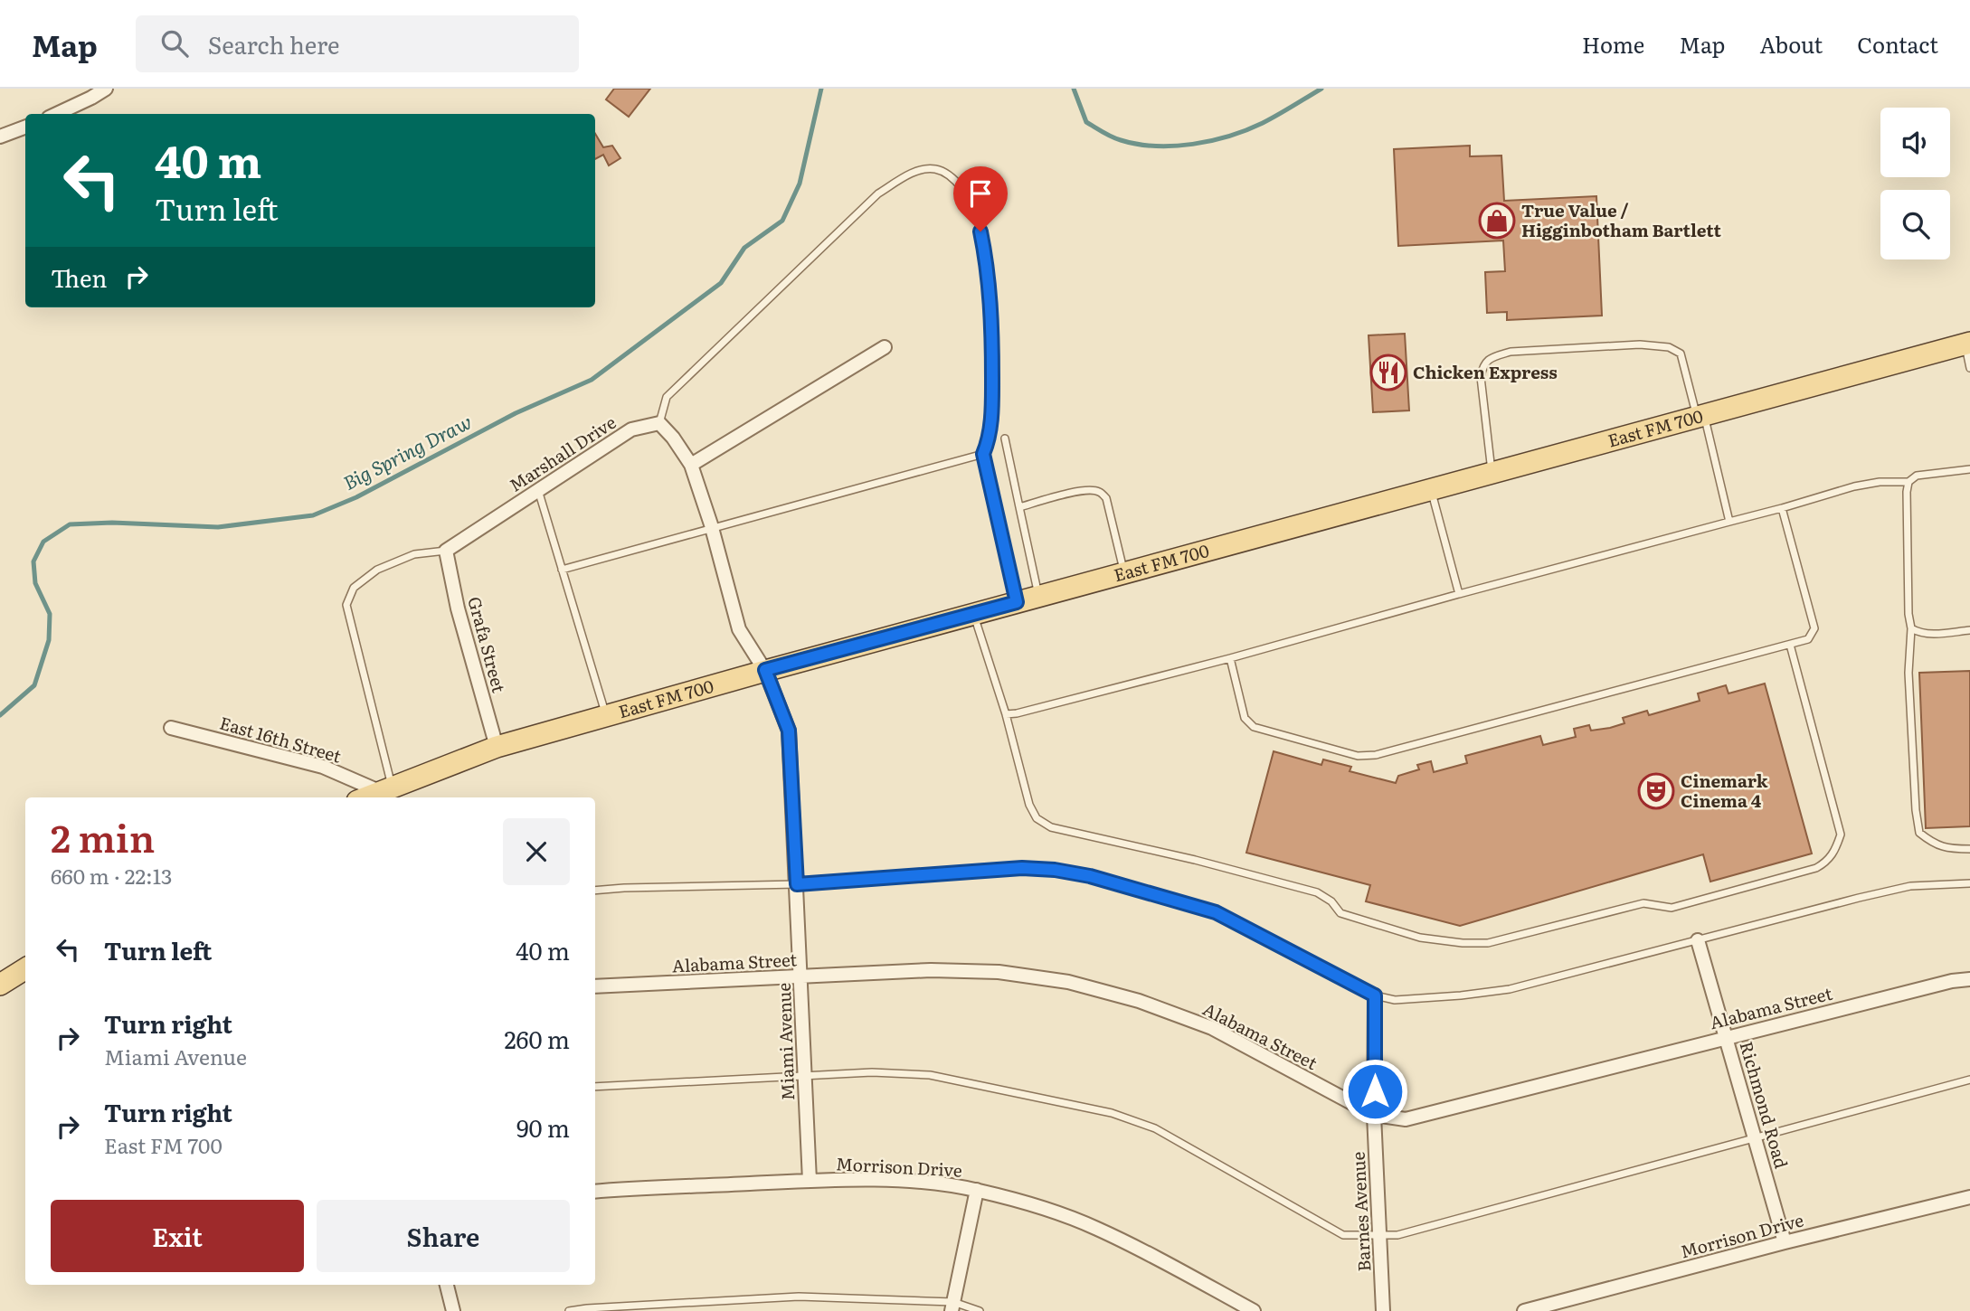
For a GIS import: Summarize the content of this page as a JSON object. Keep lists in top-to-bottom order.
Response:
{
  "streets": {
    "main road": ["East FM 700"],
    "street": [
      "Marshall Drive",
      "Grafa Street",
      "East 16th Street",
      "Alabama Street",
      "Miami Avenue",
      "Richmond Road",
      "Morrison Drive",
      "Barnes Avenue"
    ]
  },
  "crossings": [
    ["East FM 700", "Grafa Street"],
    ["East FM 700", "East 16th Street"],
    ["East FM 700", "Miami Avenue"],
    ["Marshall Drive", "Grafa Street"],
    ["Alabama Street", "Miami Avenue"],
    ["Alabama Street", "Richmond Road"],
    ["Alabama Street", "Barnes Avenue"],
    ["Miami Avenue", "Morrison Drive"],
    ["Richmond Road", "Morrison Drive"]
  ],
  "water": ["Big Spring Draw"],
  "places": {
    "shop": ["True Value / Higginbotham Bartlett"],
    "restaurant": ["Chicken Express"],
    "theatre": ["Cinemark Cinema 4"]
  },
  "page": {
    "header": "Map",
    "search": "Search here",
    "nav": [
      "Home",
      "Map",
      "About",
      "Contact"
    ],
    "turn": ["40 m", "Turn left"],
    "then": "Then",
    "heading": ["2 min", "660 m · 22:13"],
    "list": [
      {
        "name": "Turn left",
        "value": "40 m"
      },
      {
        "name": "Turn right",
        "note": "Miami Avenue",
        "value": "260 m"
      },
      {
        "name": "Turn right",
        "note": "East FM 700",
        "value": "90 m"
      }
    ],
    "buttons": ["Exit", "Share"]
  }
}
